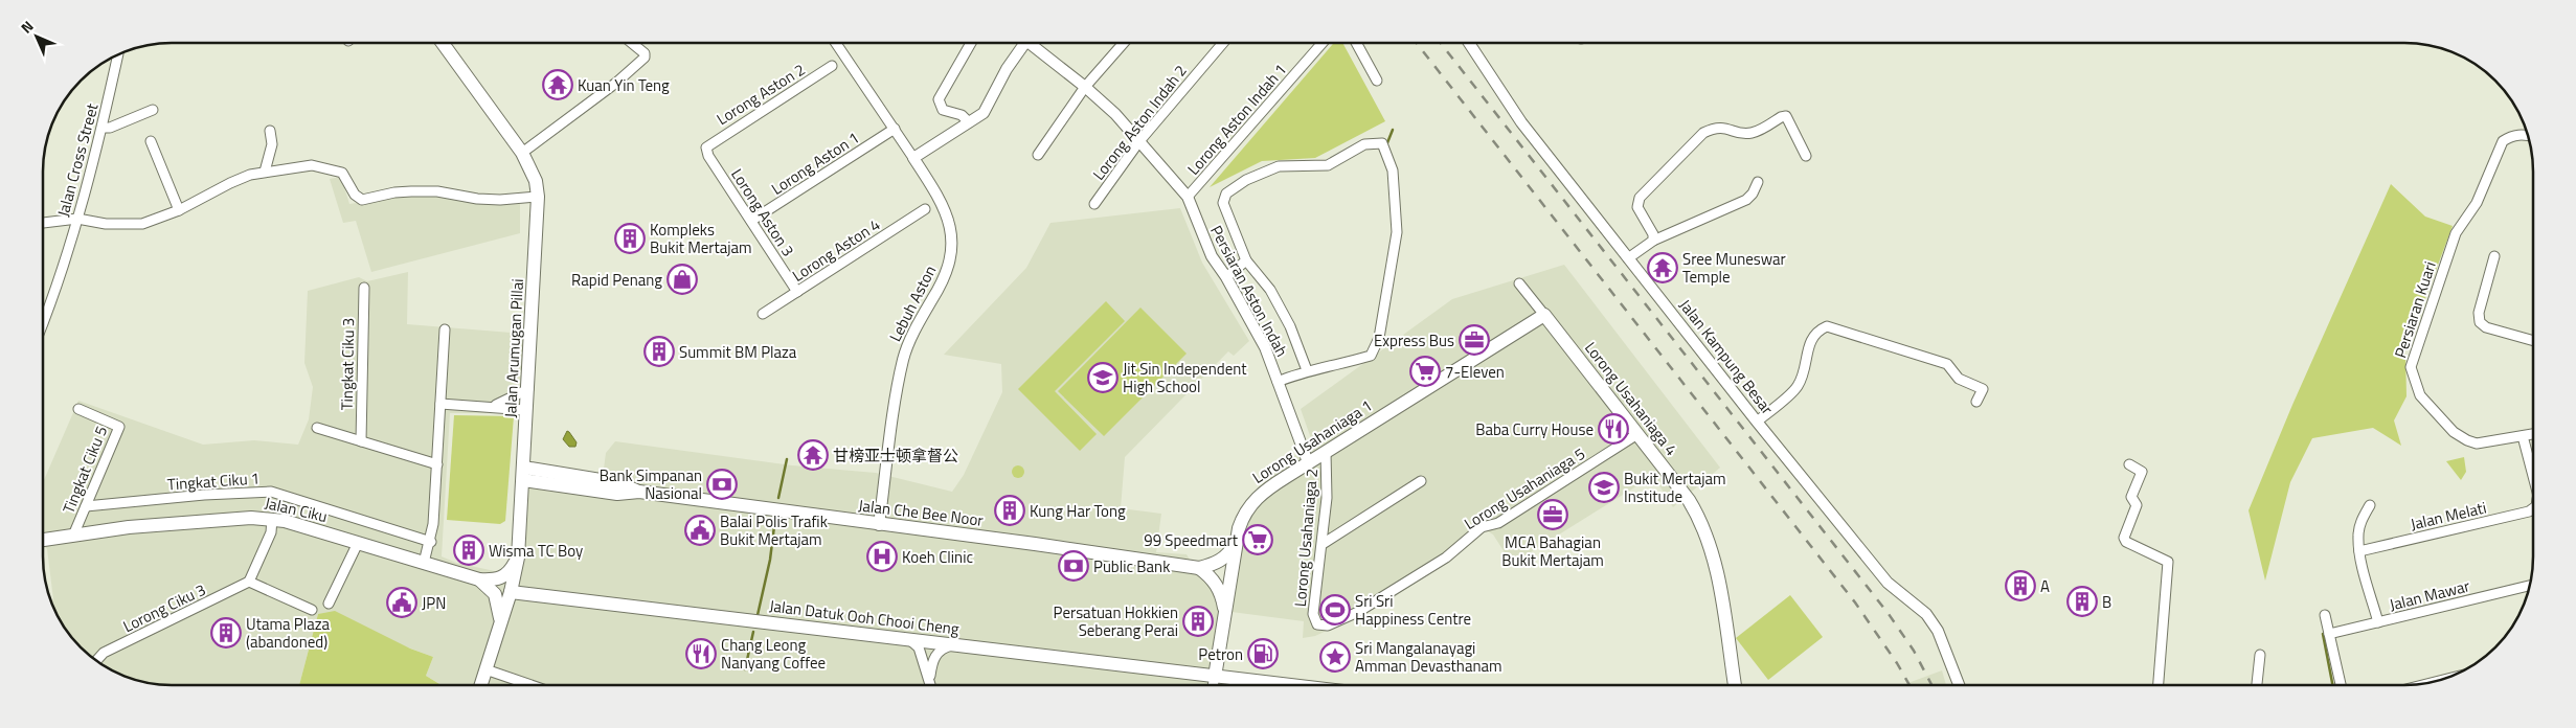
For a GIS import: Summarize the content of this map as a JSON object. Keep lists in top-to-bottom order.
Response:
{
  "streets": {
    "main road": [
      "Jalan Arumugan Pillai",
      "Lorong Usahaniaga 4",
      "Lorong Usahaniaga 1",
      "Jalan Ciku",
      "Jalan Che Bee Noor",
      "Jalan Datuk Ooh Chooi Cheng"
    ],
    "street": [
      "Lorong Aston 2",
      "Lorong Aston Indah 1",
      "Lorong Aston Indah 2",
      "Jalan Cross Street",
      "Lorong Aston 1",
      "Lorong Aston 3",
      "Lorong Aston 4",
      "Persiaran Aston Indah",
      "Lebuh Aston",
      "Persiaran Kuari",
      "Jalan Kampung Besar",
      "Tingkat Ciku 3",
      "Tingkat Ciku 5",
      "Tingkat Ciku 1",
      "Lorong Usahaniaga 5",
      "Jalan Melati",
      "Lorong Usahaniaga 2",
      "Jalan Mawar",
      "Lorong Ciku 3"
    ]
  },
  "crossings": [
    ["Lorong Aston 2", "Lorong Aston 3"],
    ["Lorong Aston Indah 1", "Persiaran Aston Indah"],
    ["Lorong Aston Indah 2", "Persiaran Aston Indah"],
    ["Lorong Aston 1", "Lorong Aston 3"],
    ["Lorong Aston 1", "Lebuh Aston"],
    ["Lorong Aston 3", "Lorong Aston 4"],
    ["Persiaran Aston Indah", "Lorong Usahaniaga 1"],
    ["Lebuh Aston", "Jalan Che Bee Noor"],
    ["Persiaran Kuari", "Jalan Melati"],
    ["Jalan Arumugan Pillai", "Jalan Che Bee Noor"],
    ["Jalan Arumugan Pillai", "Jalan Datuk Ooh Chooi Cheng"],
    ["Lorong Usahaniaga 4", "Lorong Usahaniaga 1"],
    ["Lorong Usahaniaga 4", "Lorong Usahaniaga 5"],
    ["Lorong Usahaniaga 1", "Lorong Usahaniaga 2"],
    ["Lorong Usahaniaga 1", "Jalan Datuk Ooh Chooi Cheng"],
    ["Tingkat Ciku 5", "Tingkat Ciku 1"],
    ["Tingkat Ciku 5", "Jalan Ciku"],
    ["Lorong Usahaniaga 5", "Lorong Usahaniaga 2"]
  ],
  "places": {
    "temple": ["Kuan Yin Teng", "Sree Muneswar Temple", "甘榜亚士顿拿督公"],
    "building": [
      "Kompleks Bukit Mertajam",
      "Summit BM Plaza",
      "Kung Har Tong",
      "Wisma TC Boy",
      "A",
      "B",
      "Persatuan Hokkien Seberang Perai",
      "Utama Plaza (abandoned)"
    ],
    "shop": ["Rapid Penang"],
    "office": ["Express Bus", "MCA Bahagian Bukit Mertajam"],
    "supermarket": ["7-Eleven", "99 Speedmart"],
    "school or university": ["Jit Sin Independent High School", "Bukit Mertajam Institude"],
    "restaurant": ["Baba Curry House", "Chang Leong Nanyang Coffee"],
    "bank": ["Bank Simpanan Nasional", "Public Bank"],
    "public building": ["Balai Polis Trafik Bukit Mertajam", "JPN"],
    "hospital": ["Koeh Clinic"],
    "sports": ["Sri Sri Happiness Centre"],
    "fuel station": ["Petron"],
    "place": ["Sri Mangalanayagi Amman Devasthanam"]
  },
  "north": "top left"
}
